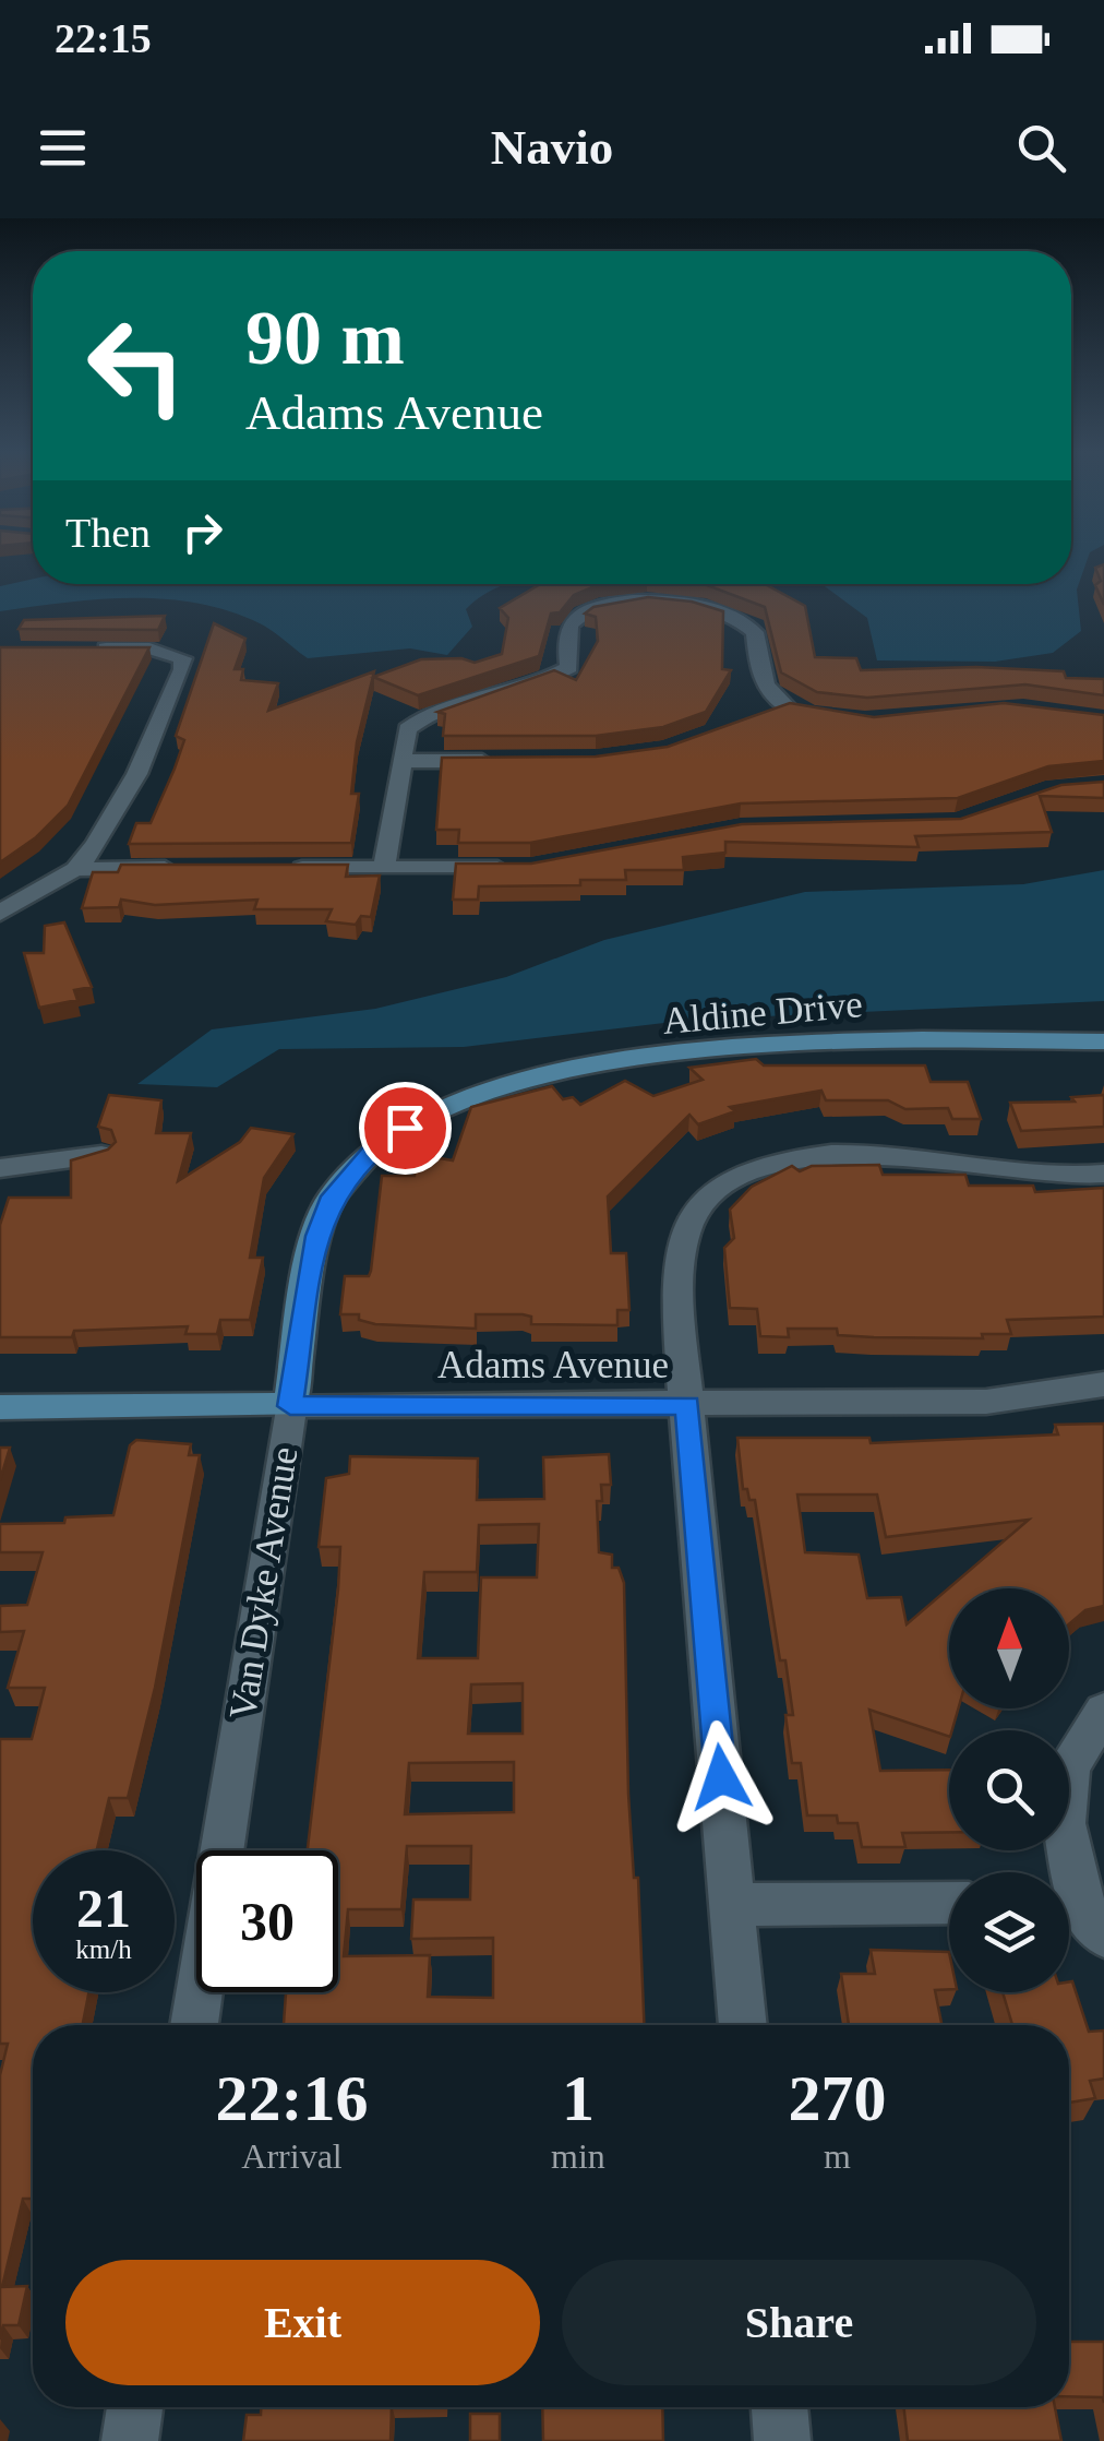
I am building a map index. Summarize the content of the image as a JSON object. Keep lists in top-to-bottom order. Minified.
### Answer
{"streets":{"main road":["Aldine Drive","Adams Avenue","Van Dyke Avenue"]},"crossings":[["Aldine Drive","Van Dyke Avenue"],["Adams Avenue","Van Dyke Avenue"]],"north":"top","page":{"status":"22:15","header":"Navio","turn":["90 m","Adams Avenue"],"then":"Then","speed":"21 km/h","limit":"30","eta":["22:16","Arrival","1","min","270","m"],"buttons":["Exit","Share"]}}
